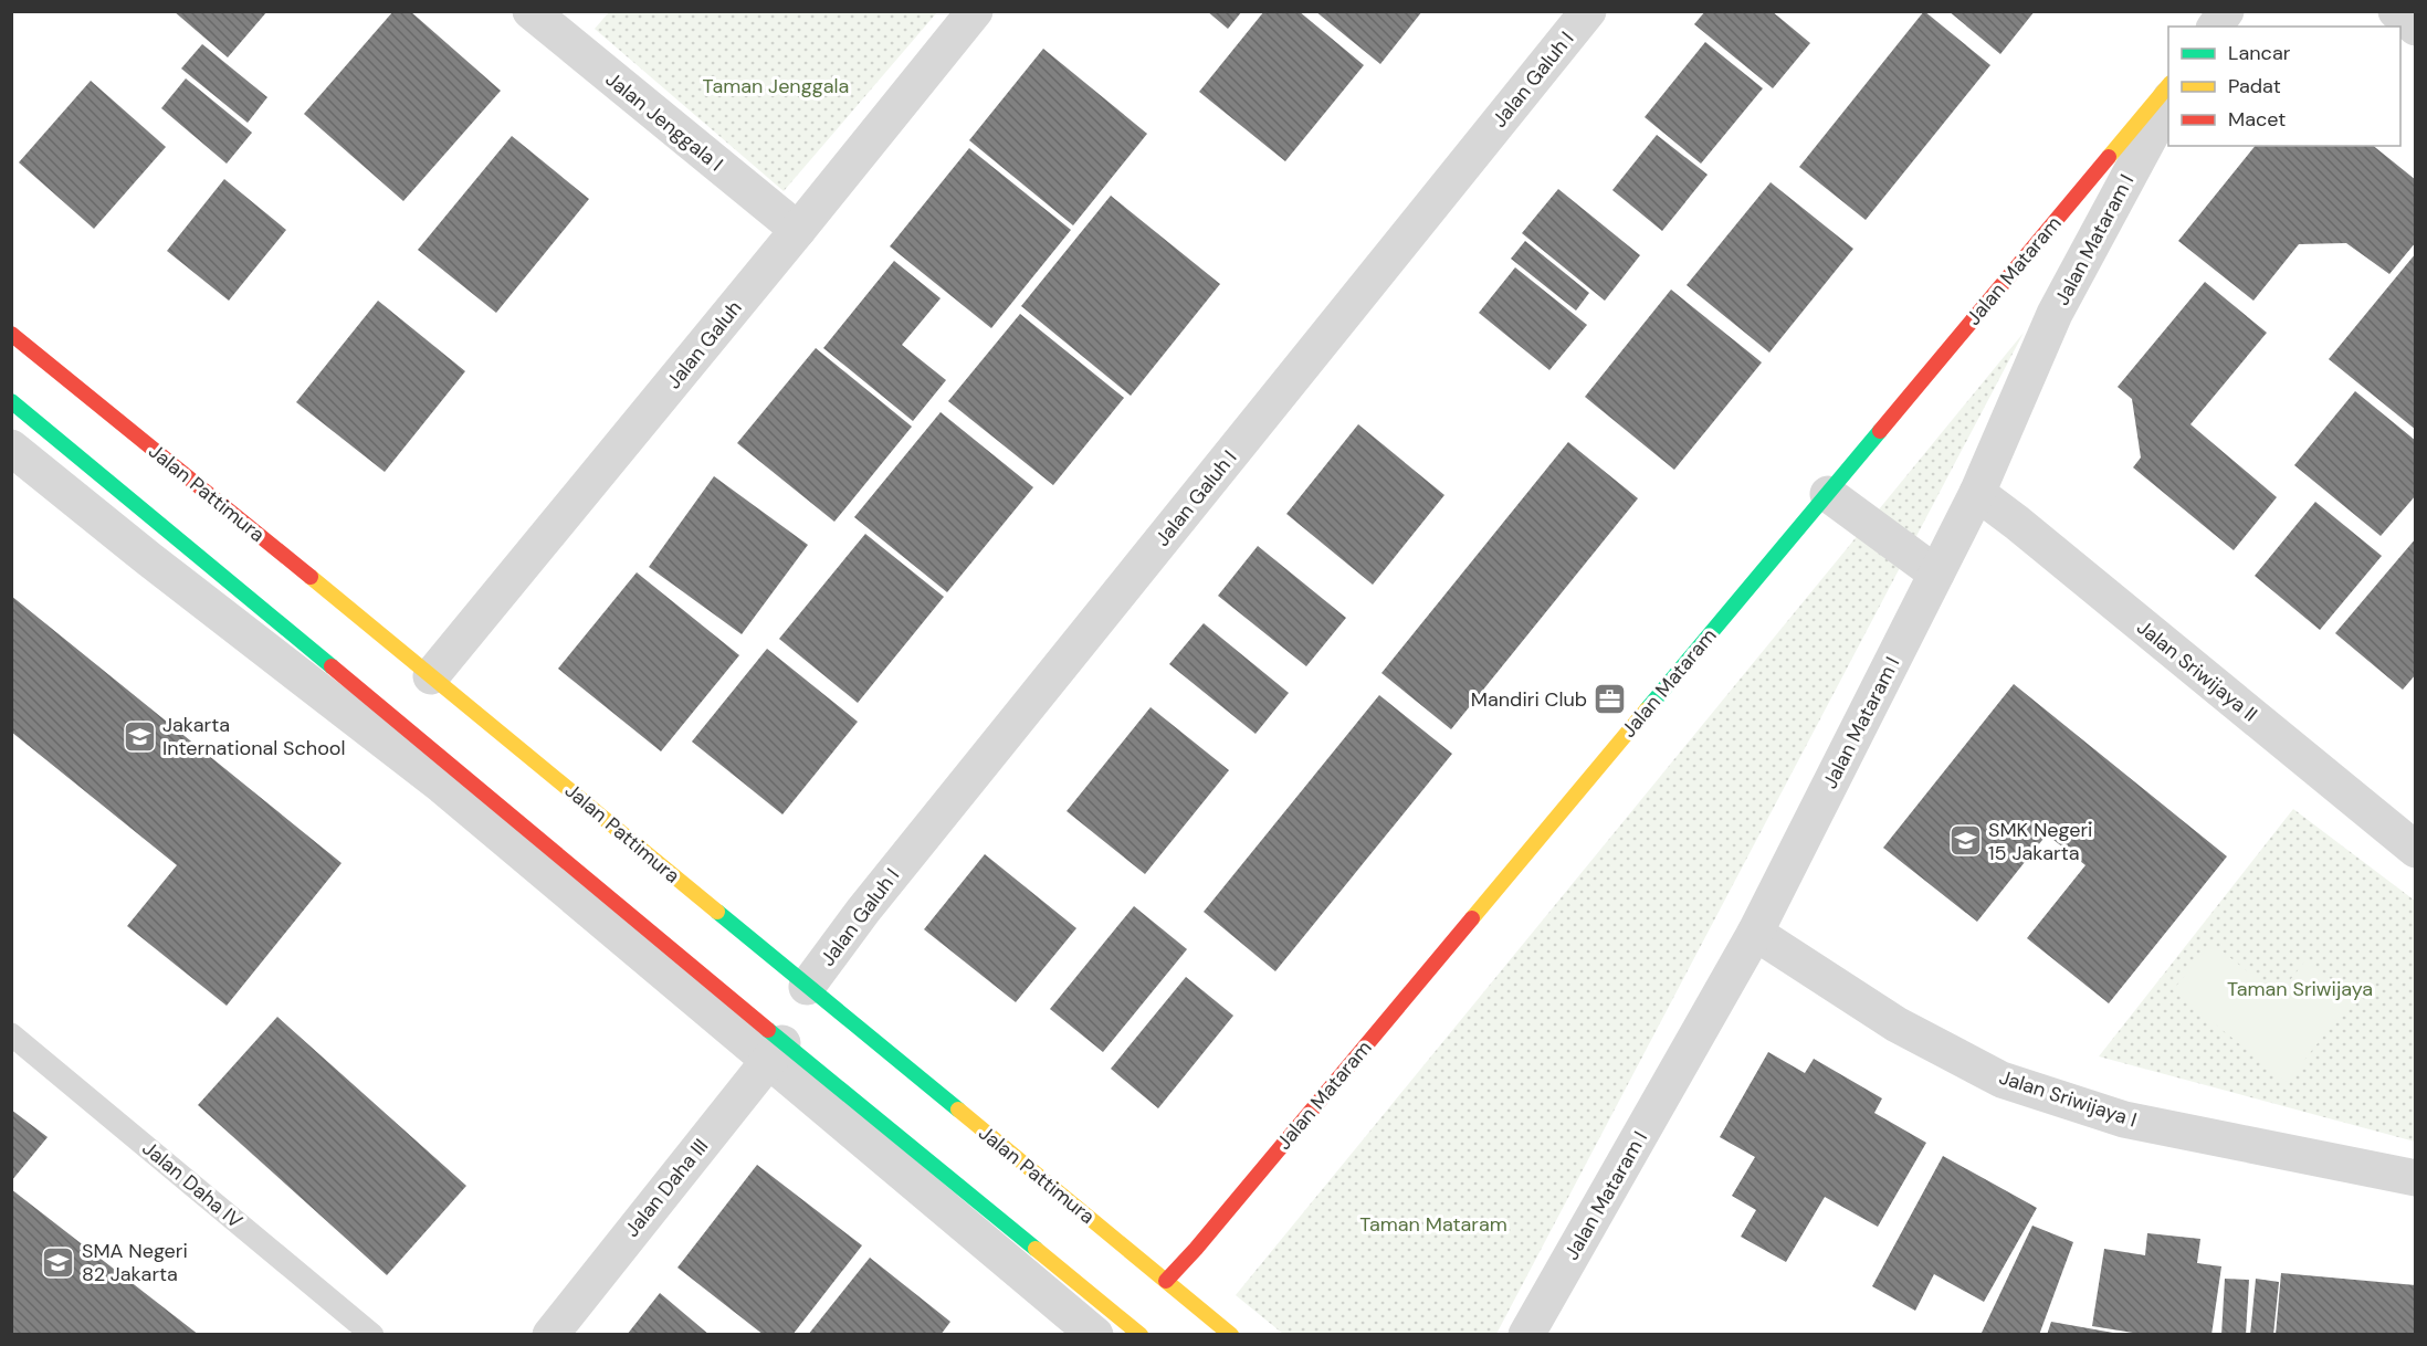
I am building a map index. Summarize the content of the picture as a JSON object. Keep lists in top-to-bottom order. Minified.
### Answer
{"streets":{"main road":["Jalan Mataram","Jalan Pattimura"],"street":["Jalan Galuh I","Jalan Jenggala I","Jalan Mataram I","Jalan Galuh","Jalan Sriwijaya II","Jalan Sriwijaya I","Jalan Daha III"],"lane":["Jalan Daha IV"]},"crossings":[["Jalan Galuh I","Jalan Pattimura"],["Jalan Jenggala I","Jalan Galuh"],["Jalan Mataram I","Jalan Sriwijaya II"],["Jalan Mataram I","Jalan Sriwijaya I"],["Jalan Mataram","Jalan Pattimura"],["Jalan Galuh","Jalan Pattimura"]],"parks":["Taman Jenggala","Taman Sriwijaya","Taman Mataram"],"places":{"office":["Mandiri Club"],"school or university":["Jakarta International School","SMK Negeri 15 Jakarta","SMA Negeri 82 Jakarta"]},"legend":["Lancar","Padat","Macet"]}
